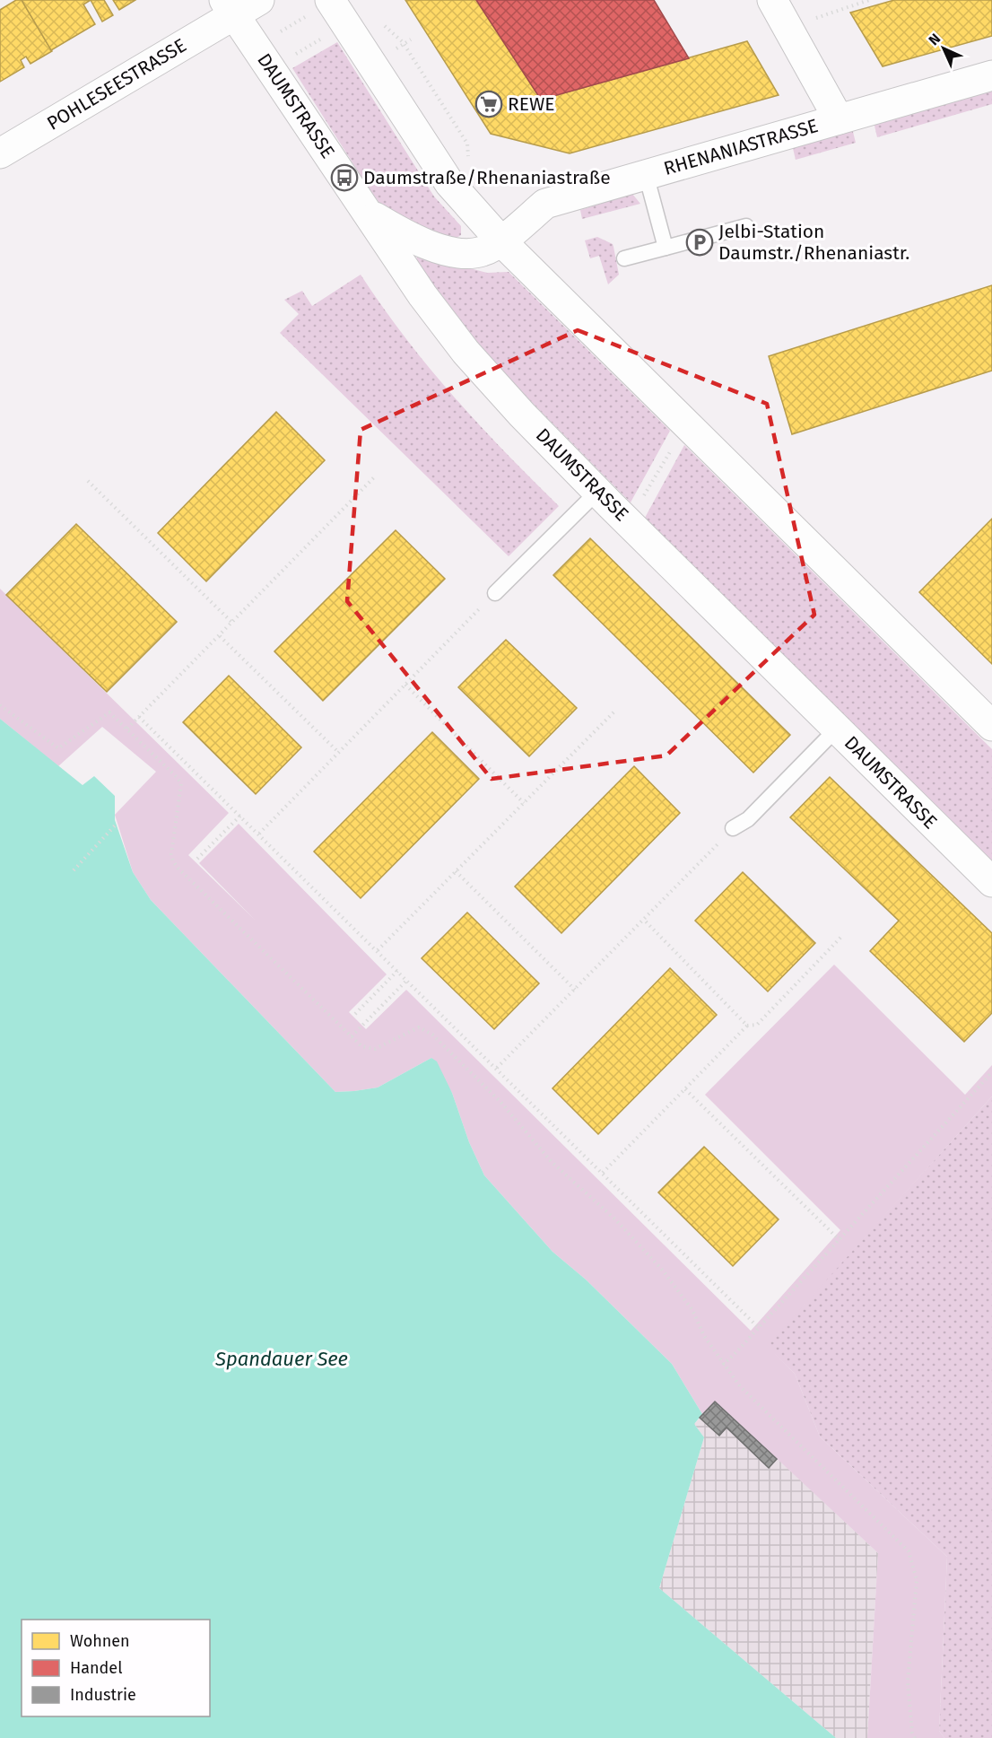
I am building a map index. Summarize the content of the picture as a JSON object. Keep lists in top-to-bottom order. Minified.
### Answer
{"streets":{"main road":["POHLESEESTRASSE","DAUMSTRASSE","RHENANIASTRASSE"]},"crossings":[["POHLESEESTRASSE","DAUMSTRASSE"],["DAUMSTRASSE","RHENANIASTRASSE"]],"water":["Spandauer See"],"places":{"supermarket":["REWE"],"bus stop":["Daumstraße/Rhenaniastraße"],"parking":["Jelbi-Station Daumstr./Rhenaniastr."]},"legend":["Wohnen","Handel","Industrie"],"north":"top left"}
